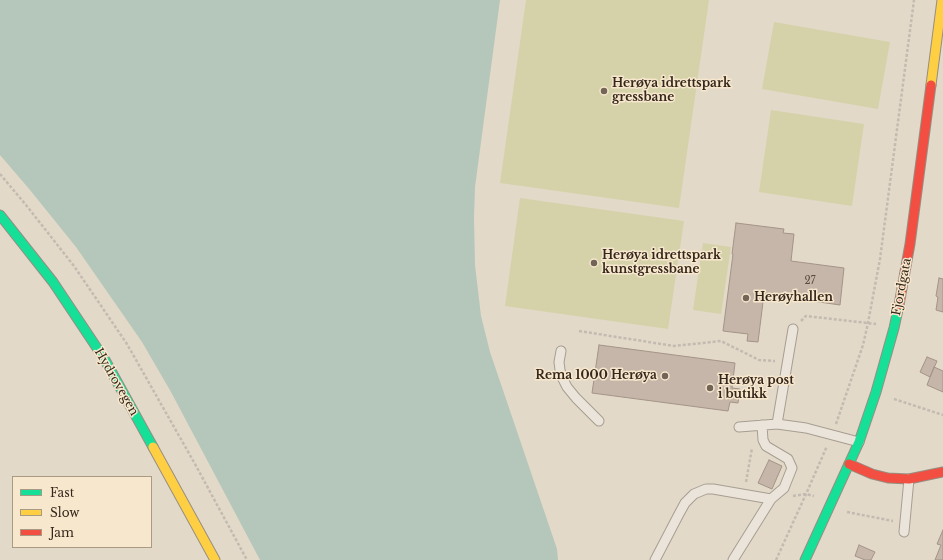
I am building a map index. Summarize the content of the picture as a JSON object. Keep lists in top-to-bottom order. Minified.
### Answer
{"streets":{"street":["Fjordgata","Hydrovegen"]},"places":["Herøya idrettspark gressbane","Herøya idrettspark kunstgressbane","Herøyhallen","Rema 1000 Herøya","Herøya post i butikk"],"house_numbers":["27"],"legend":["Fast","Slow","Jam"]}
